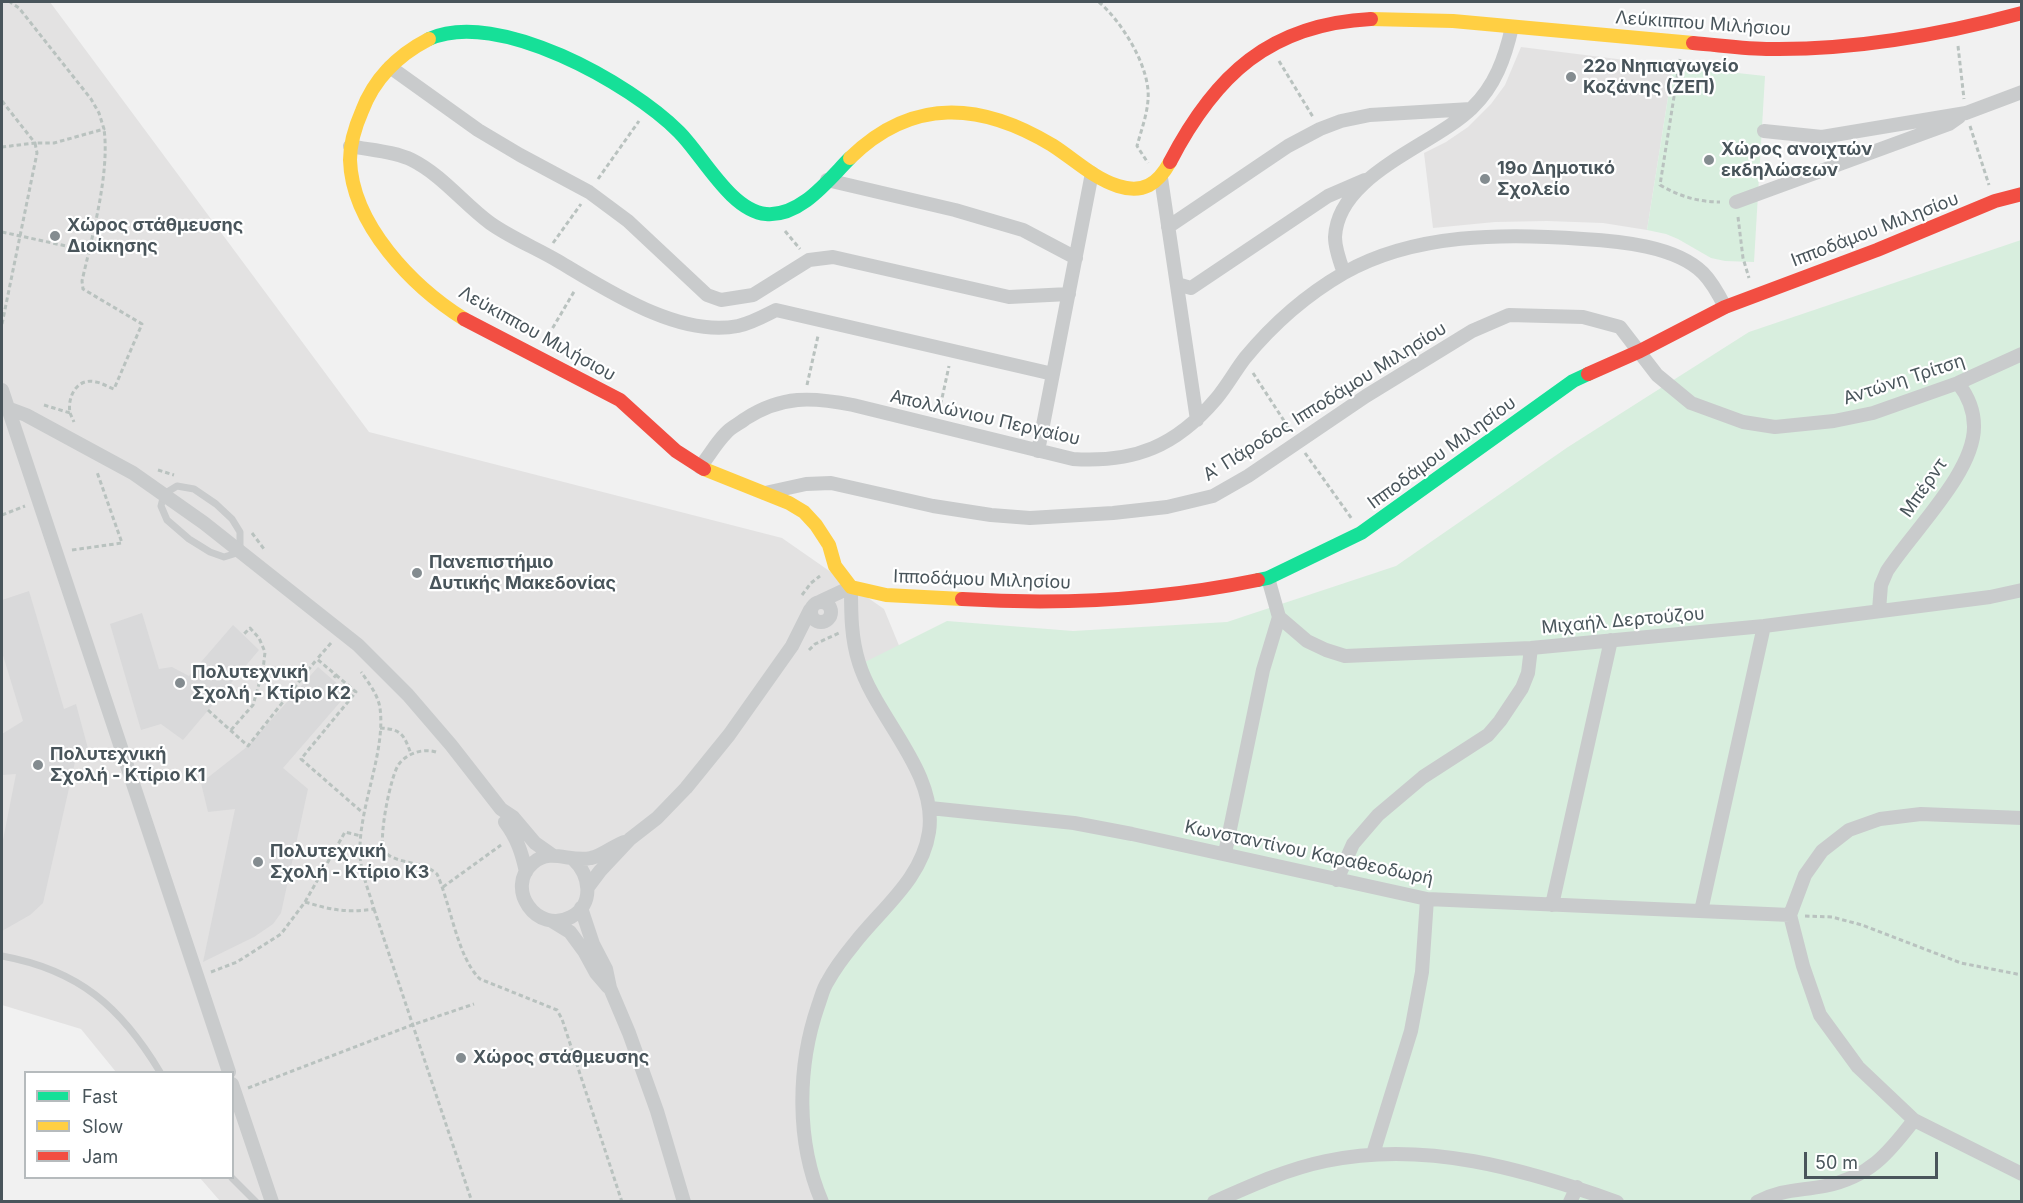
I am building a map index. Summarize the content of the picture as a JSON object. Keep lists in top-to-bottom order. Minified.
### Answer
{"streets":{"street":["Λεύκιππου Μιλήσιου","Ιπποδάμου Μιλησίου","Αντώνη Τρίτση","Α' Πάροδος Ιπποδάμου Μιλησίου","Απολλώνιου Περγαίου","Μπέρντ","Μιχαήλ Δερτούζου","Κωνσταντίνου Καραθεοδωρή"]},"crossings":[["Λεύκιππου Μιλήσιου","Ιπποδάμου Μιλησίου"],["Λεύκιππου Μιλήσιου","Α' Πάροδος Ιπποδάμου Μιλησίου"],["Λεύκιππου Μιλήσιου","Απολλώνιου Περγαίου"],["Ιπποδάμου Μιλησίου","Αντώνη Τρίτση"],["Ιπποδάμου Μιλησίου","Α' Πάροδος Ιπποδάμου Μιλησίου"],["Ιπποδάμου Μιλησίου","Απολλώνιου Περγαίου"],["Αντώνη Τρίτση","Α' Πάροδος Ιπποδάμου Μιλησίου"],["Αντώνη Τρίτση","Μπέρντ"],["Μπέρντ","Μιχαήλ Δερτούζου"]],"places":["22ο Νηπιαγωγείο Κοζάνης (ΖΕΠ)","Χώρος ανοιχτών εκδηλώσεων","19ο Δημοτικό Σχολείο","Χώρος στάθμευσης Διοίκησης","Πανεπιστήμιο Δυτικής Μακεδονίας","Πολυτεχνική Σχολή - Κτίριο Κ2","Πολυτεχνική Σχολή - Κτίριο Κ1","Πολυτεχνική Σχολή - Κτίριο Κ3","Χώρος στάθμευσης"],"legend":["Fast","Slow","Jam"],"scale_bar":"50 m"}
